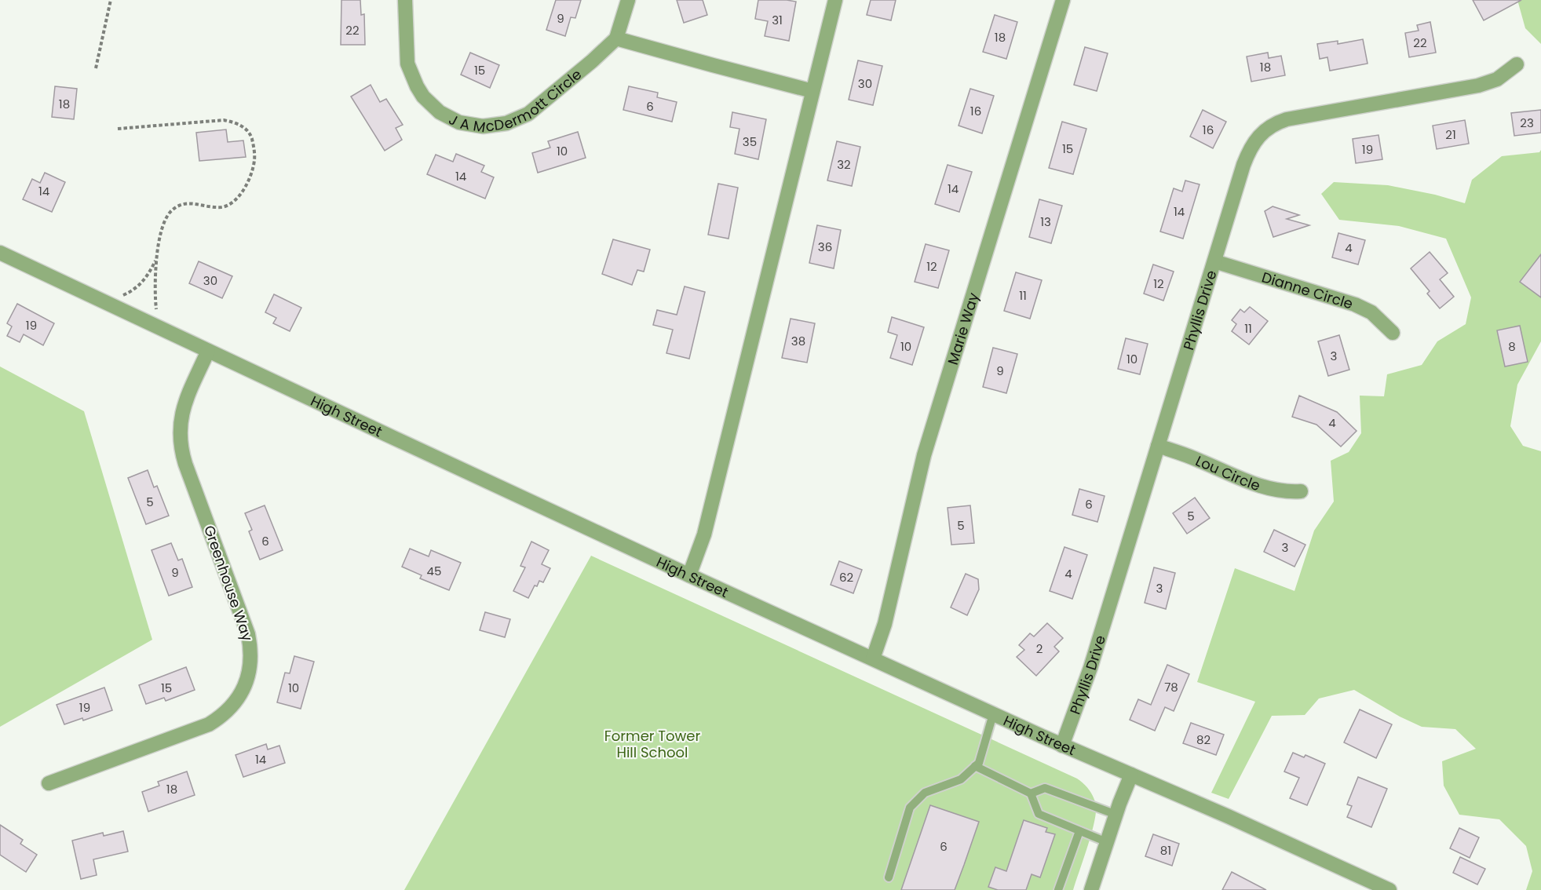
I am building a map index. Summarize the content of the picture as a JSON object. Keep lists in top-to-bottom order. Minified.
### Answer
{"streets":{"street":["J A McDermott Circle","Dianne Circle","Phyllis Drive","Marie Way","High Street","Lou Circle","Greenhouse Way"]},"crossings":[["Dianne Circle","Phyllis Drive"],["Phyllis Drive","High Street"],["Phyllis Drive","Lou Circle"],["Marie Way","High Street"],["High Street","Greenhouse Way"]],"parks":["Former Tower Hill School"],"house_numbers":["9","31","22","18","22","18","15","30","18","6","16","23","16","21","35","15","19","10","32","14","14","14","14","13","36","4","12","30","12","11","19","11","38","10","8","3","10","9","4","5","6","5","5","6","3","45","9","4","62","3","2","78","15","10","19","82","14","18","6","81"]}
